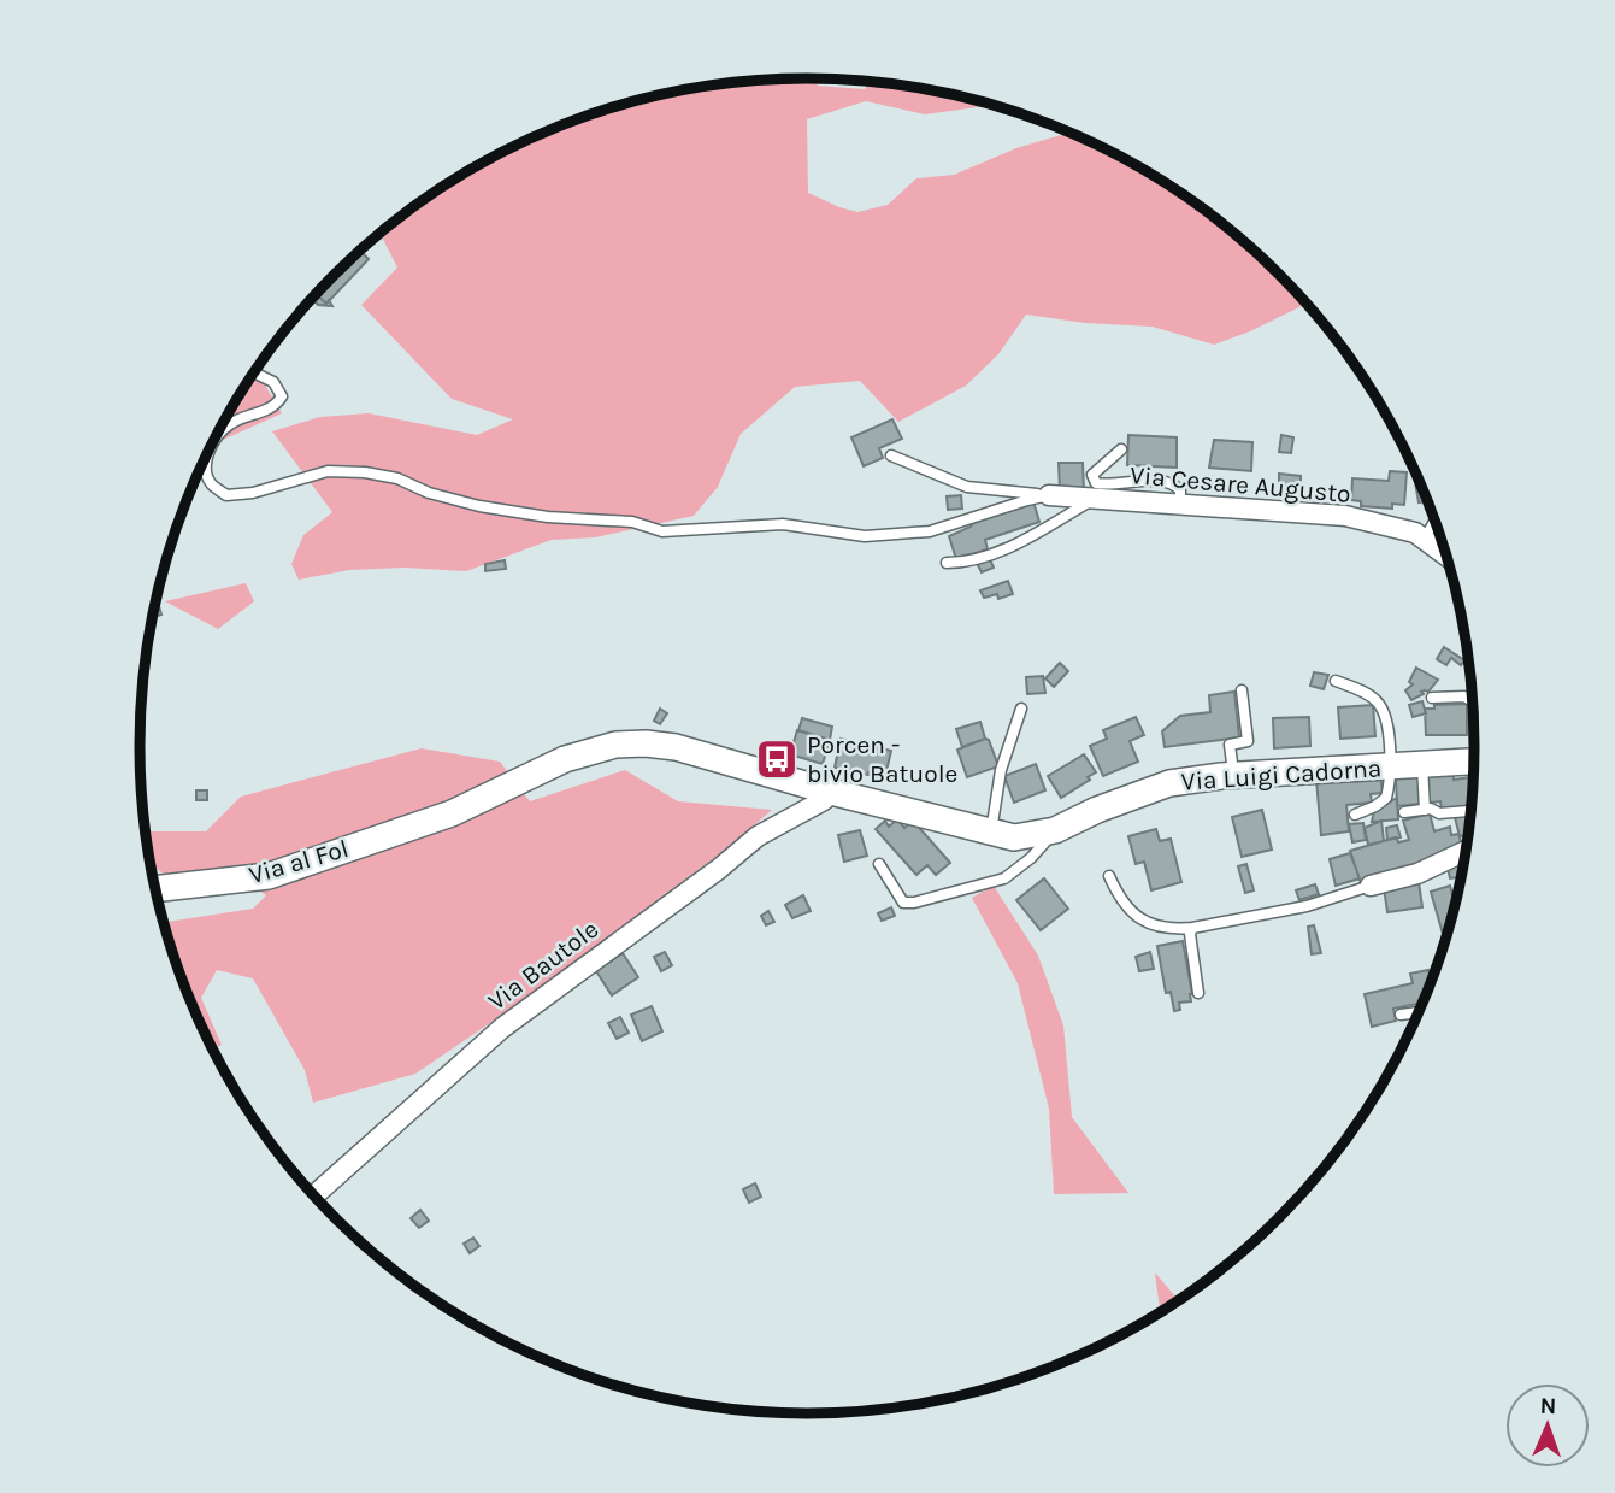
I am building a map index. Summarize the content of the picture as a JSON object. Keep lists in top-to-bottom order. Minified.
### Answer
{"streets":{"street":["Via Cesare Augusto","Via Luigi Cadorna","Via al Fol","Via Bautole"]},"crossings":[["Via Luigi Cadorna","Via al Fol"],["Via Luigi Cadorna","Via Bautole"]],"places":{"bus stop":["Porcen - bivio Batuole"]},"north":"top"}
